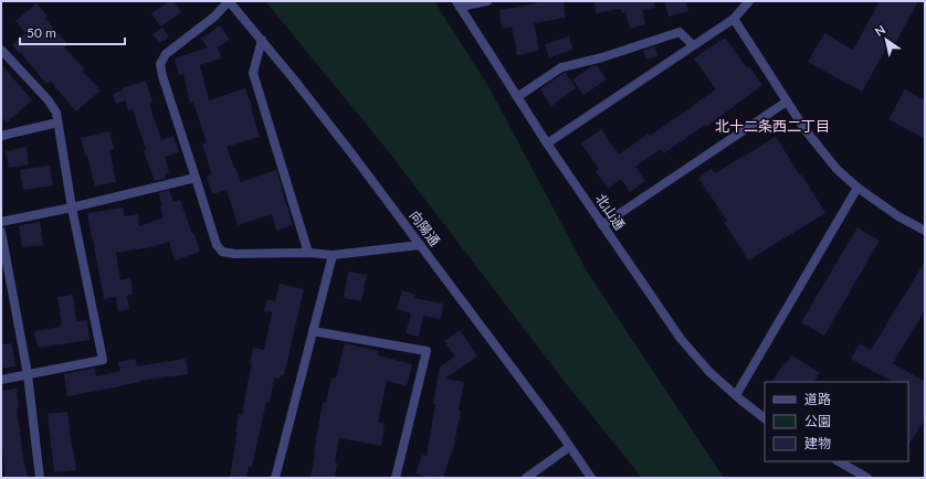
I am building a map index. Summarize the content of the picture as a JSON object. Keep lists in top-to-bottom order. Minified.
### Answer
{"streets":{"street":["北山通","向陽通"]},"districts":["北十二条西二丁目"],"legend":["道路","公園","建物"],"scale_bar":"50 m","north":"top left"}
